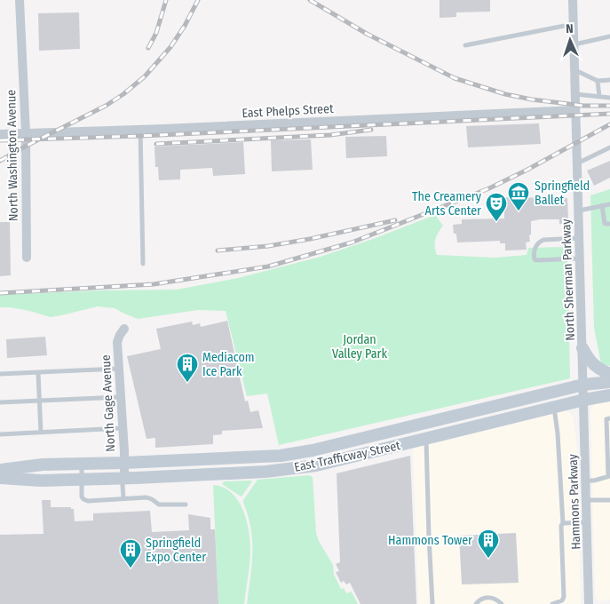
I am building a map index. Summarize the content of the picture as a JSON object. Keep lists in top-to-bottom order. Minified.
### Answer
{"streets":{"main road":["East Trafficway Street"],"street":["East Phelps Street","North Washington Avenue","North Sherman Parkway","North Gage Avenue","Hammons Parkway"]},"crossings":[["East Phelps Street","North Washington Avenue"],["East Phelps Street","North Sherman Parkway"],["North Sherman Parkway","East Trafficway Street"],["North Sherman Parkway","Hammons Parkway"],["North Gage Avenue","East Trafficway Street"],["East Trafficway Street","Hammons Parkway"]],"parks":["Jordan Valley Park"],"places":{"museum":["Springfield Ballet"],"theatre":["The Creamery Arts Center"],"building":["Mediacom Ice Park","Hammons Tower","Springfield Expo Center"]},"north":"top"}
